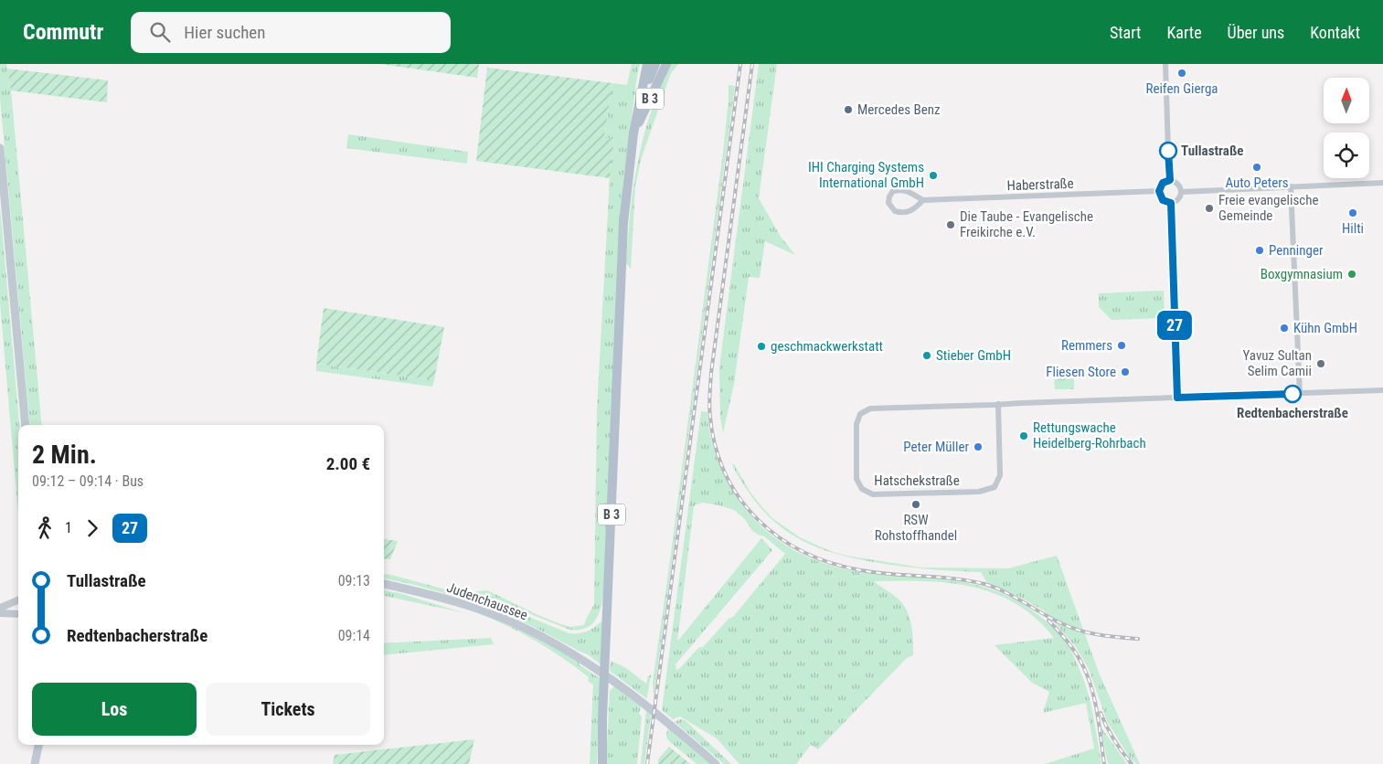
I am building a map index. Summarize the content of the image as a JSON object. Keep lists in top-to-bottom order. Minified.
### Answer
{"streets":{"main road":["B 3","Judenchaussee"],"street":["Haberstraße","Hatschekstraße"]},"places":["Reifen Gierga","Mercedes Benz","Tullastraße","Auto Peters","IHI Charging Systems International GmbH","Freie evangelische Gemeinde","Hilti","Die Taube - Evangelische Freikirche e.V.","Penninger","Boxgymnasium","Kühn GmbH","Remmers","geschmackwerkstatt","Stieber GmbH","Yavuz Sultan Selim Camii","Fliesen Store","Redtenbacherstraße","Rettungswache Heidelberg-Rohrbach","Peter Müller","RSW Rohstoffhandel"],"lines":["bus line 27"],"north":"top","page":{"header":"Commutr","search":"Hier suchen","nav":["Start","Karte","Über uns","Kontakt"],"on_map":"27","heading":["2 Min.","09:12 – 09:14 · Bus","2.00 €"],"legs":["1","27"],"list":[{"name":"Tullastraße","value":"09:13"},{"name":"Redtenbacherstraße","value":"09:14"}],"buttons":["Los","Tickets"]}}
